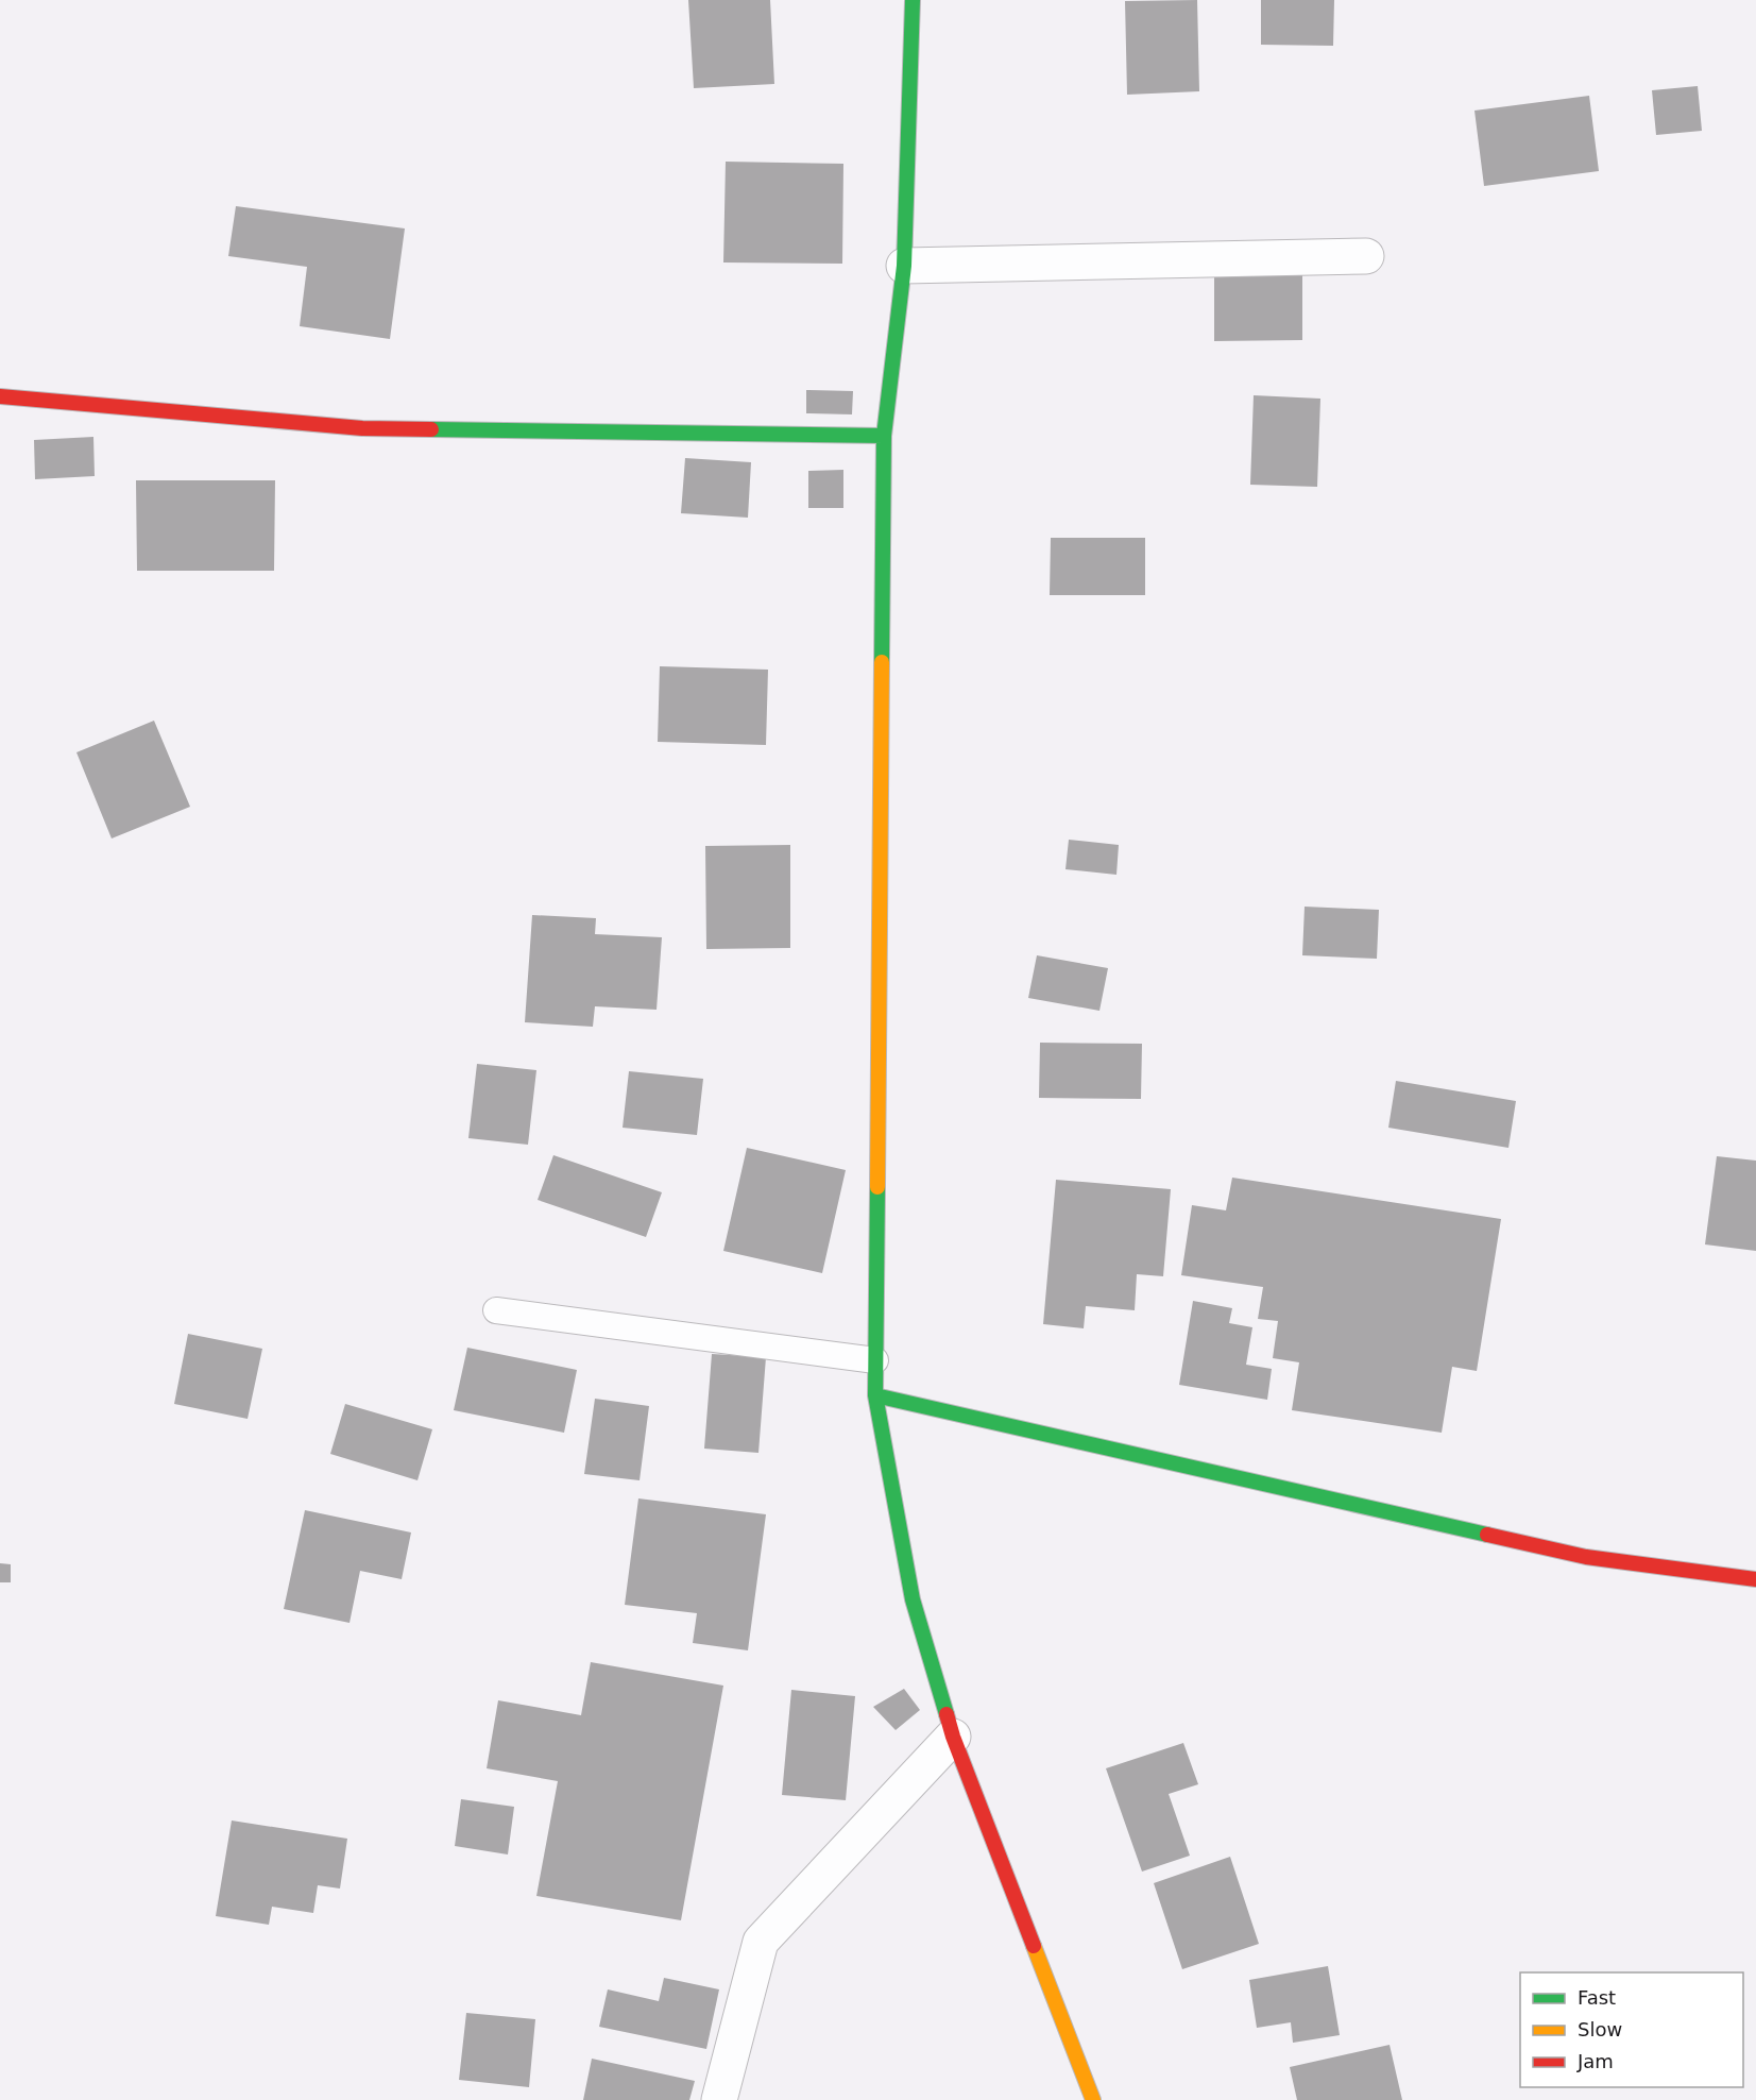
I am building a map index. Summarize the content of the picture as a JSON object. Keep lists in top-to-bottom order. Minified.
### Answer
{"legend":["Fast","Slow","Jam"]}
